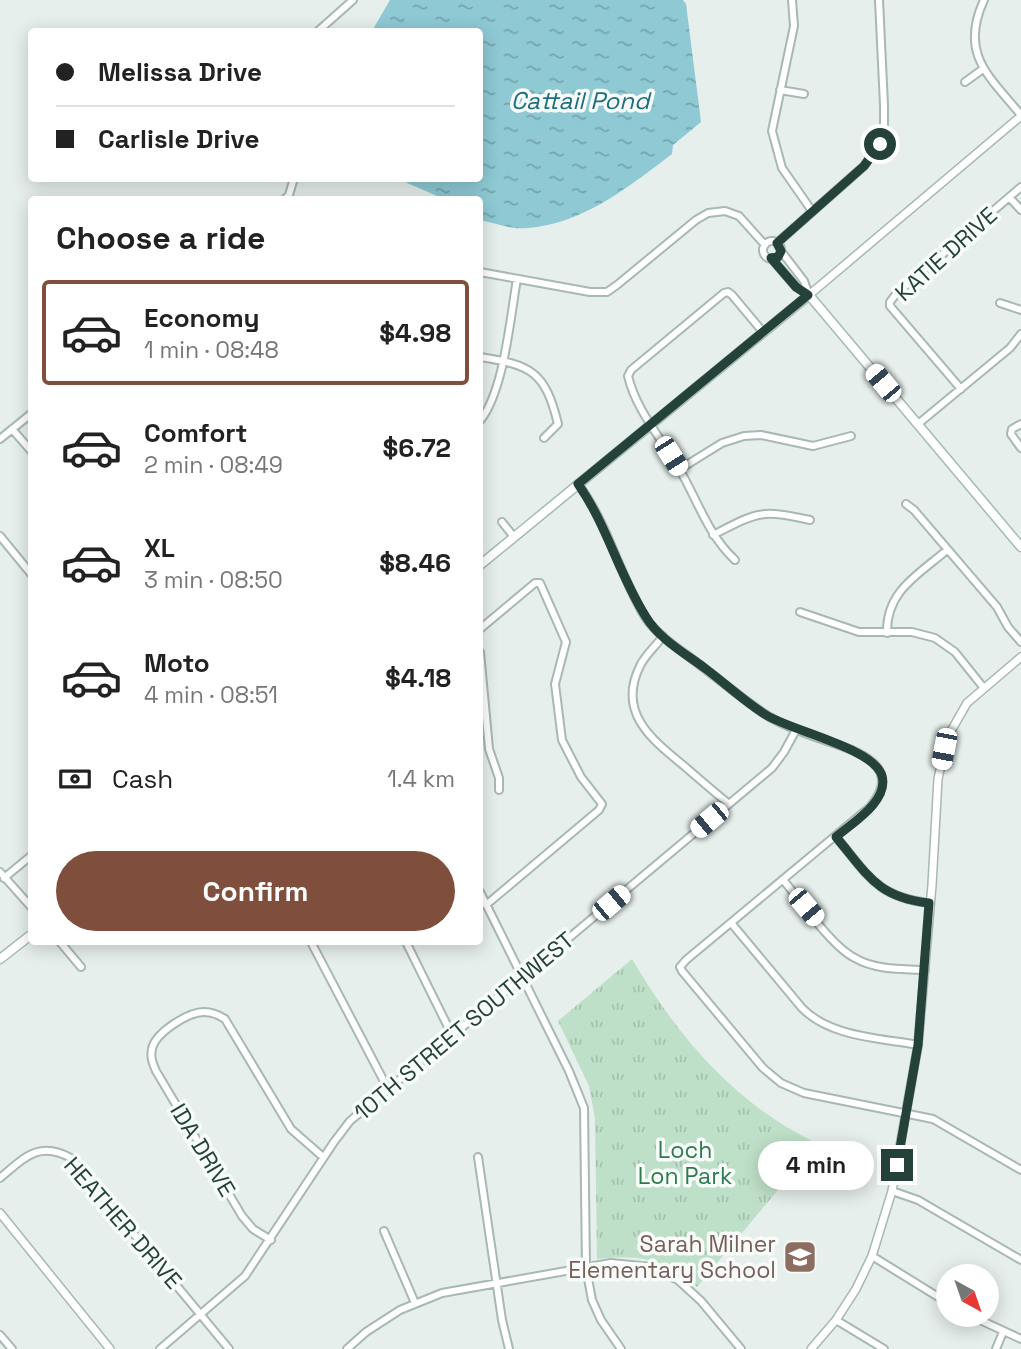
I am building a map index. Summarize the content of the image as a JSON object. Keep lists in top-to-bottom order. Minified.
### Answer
{"streets":{"street":["KATIE DRIVE","10TH STREET SOUTHWEST","IDA DRIVE","HEATHER DRIVE"]},"crossings":[["10TH STREET SOUTHWEST","IDA DRIVE"],["10TH STREET SOUTHWEST","HEATHER DRIVE"]],"water":["Cattail Pond"],"parks":["Loch Lon Park"],"places":{"school or university":["Sarah Milner Elementary School"]},"north":"bottom right","page":{"banner":["Melissa Drive","Carlisle Drive"],"heading":"Choose a ride","list":[{"name":"Economy","note":"1 min · 08:48","value":"$4.98"},{"name":"Comfort","note":"2 min · 08:49","value":"$6.72"},{"name":"XL","note":"3 min · 08:50","value":"$8.46"},{"name":"Moto","note":"4 min · 08:51","value":"$4.18"}],"pay":["Cash","1.4 km"],"buttons":"Confirm","bubble":"4 min"}}
